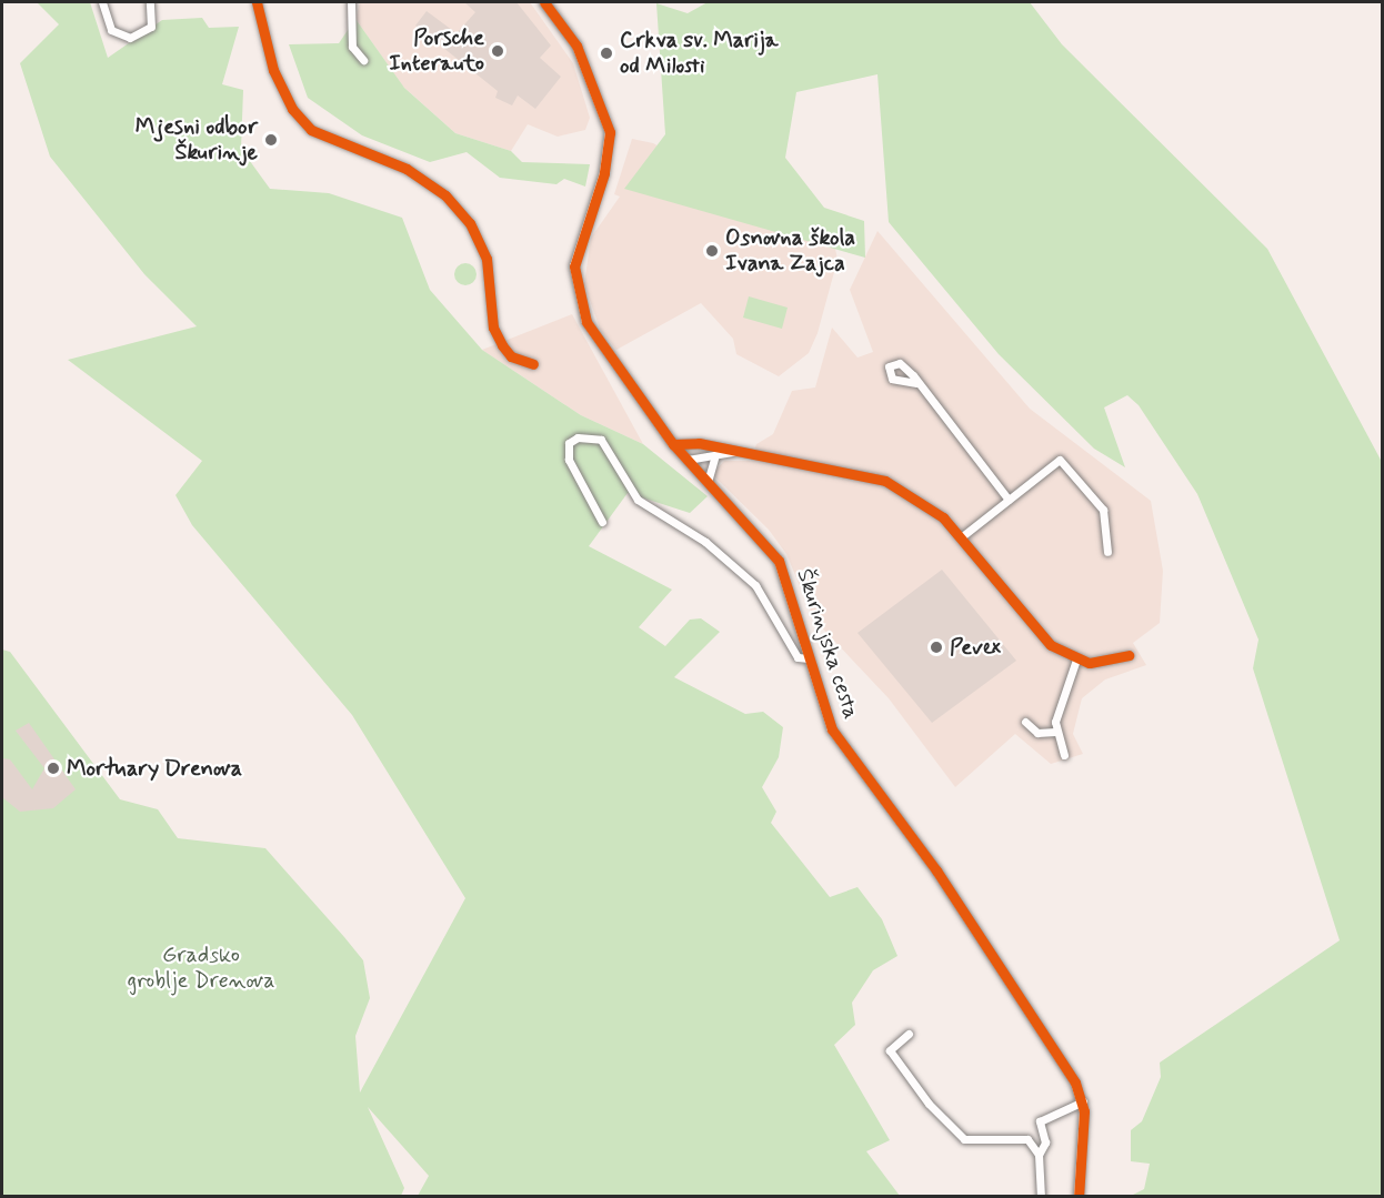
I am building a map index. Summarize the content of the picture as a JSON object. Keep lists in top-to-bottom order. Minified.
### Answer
{"streets":{"street":["Škurinjska cesta"]},"parks":["Gradsko groblje Drenova"],"places":["Porsche Interauto","Crkva sv. Marija od Milosti","Mjesni odbor Škurinje","Osnovna škola Ivana Zajca","Pevex","Mortuary Drenova"]}
